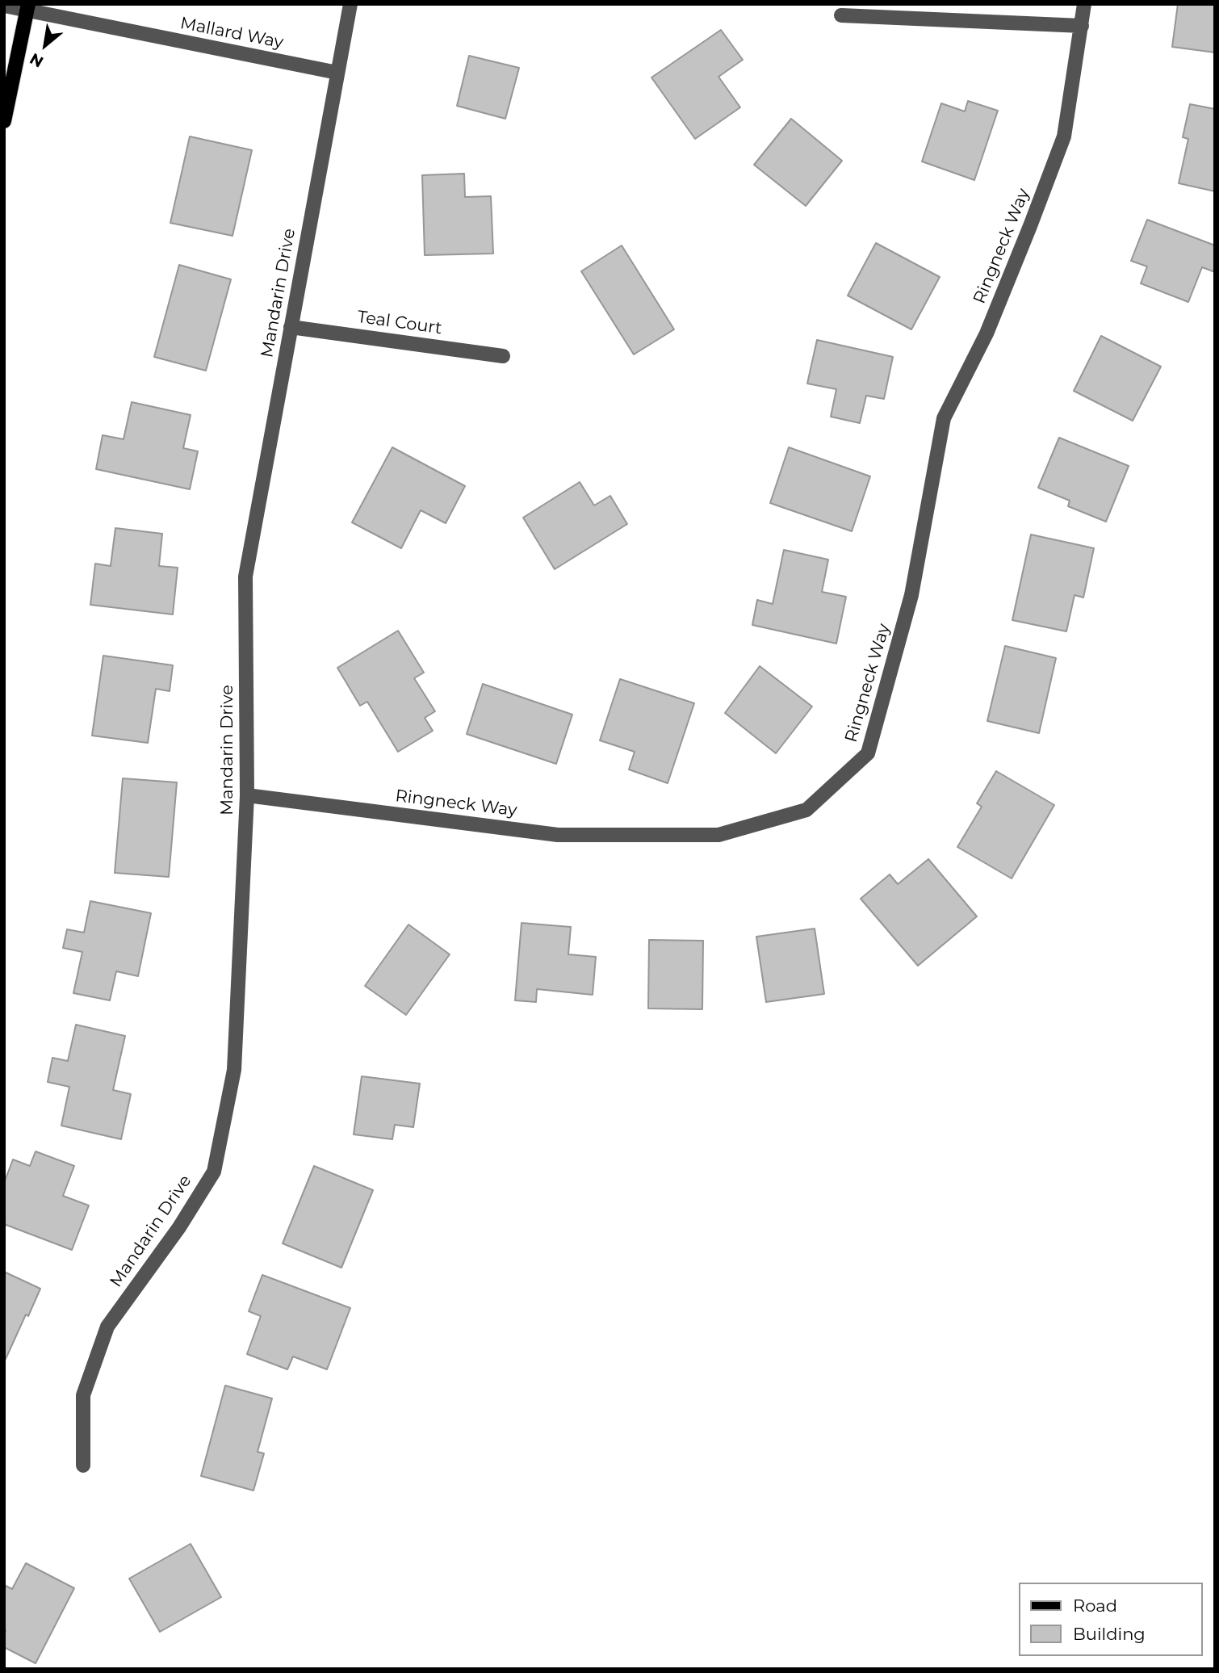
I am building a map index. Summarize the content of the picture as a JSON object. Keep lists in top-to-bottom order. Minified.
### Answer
{"streets":{"street":["Mallard Way","Ringneck Way","Mandarin Drive","Teal Court"]},"crossings":[["Mallard Way","Mandarin Drive"],["Ringneck Way","Mandarin Drive"],["Mandarin Drive","Teal Court"]],"legend":["Road","Building"],"north":"bottom left"}
